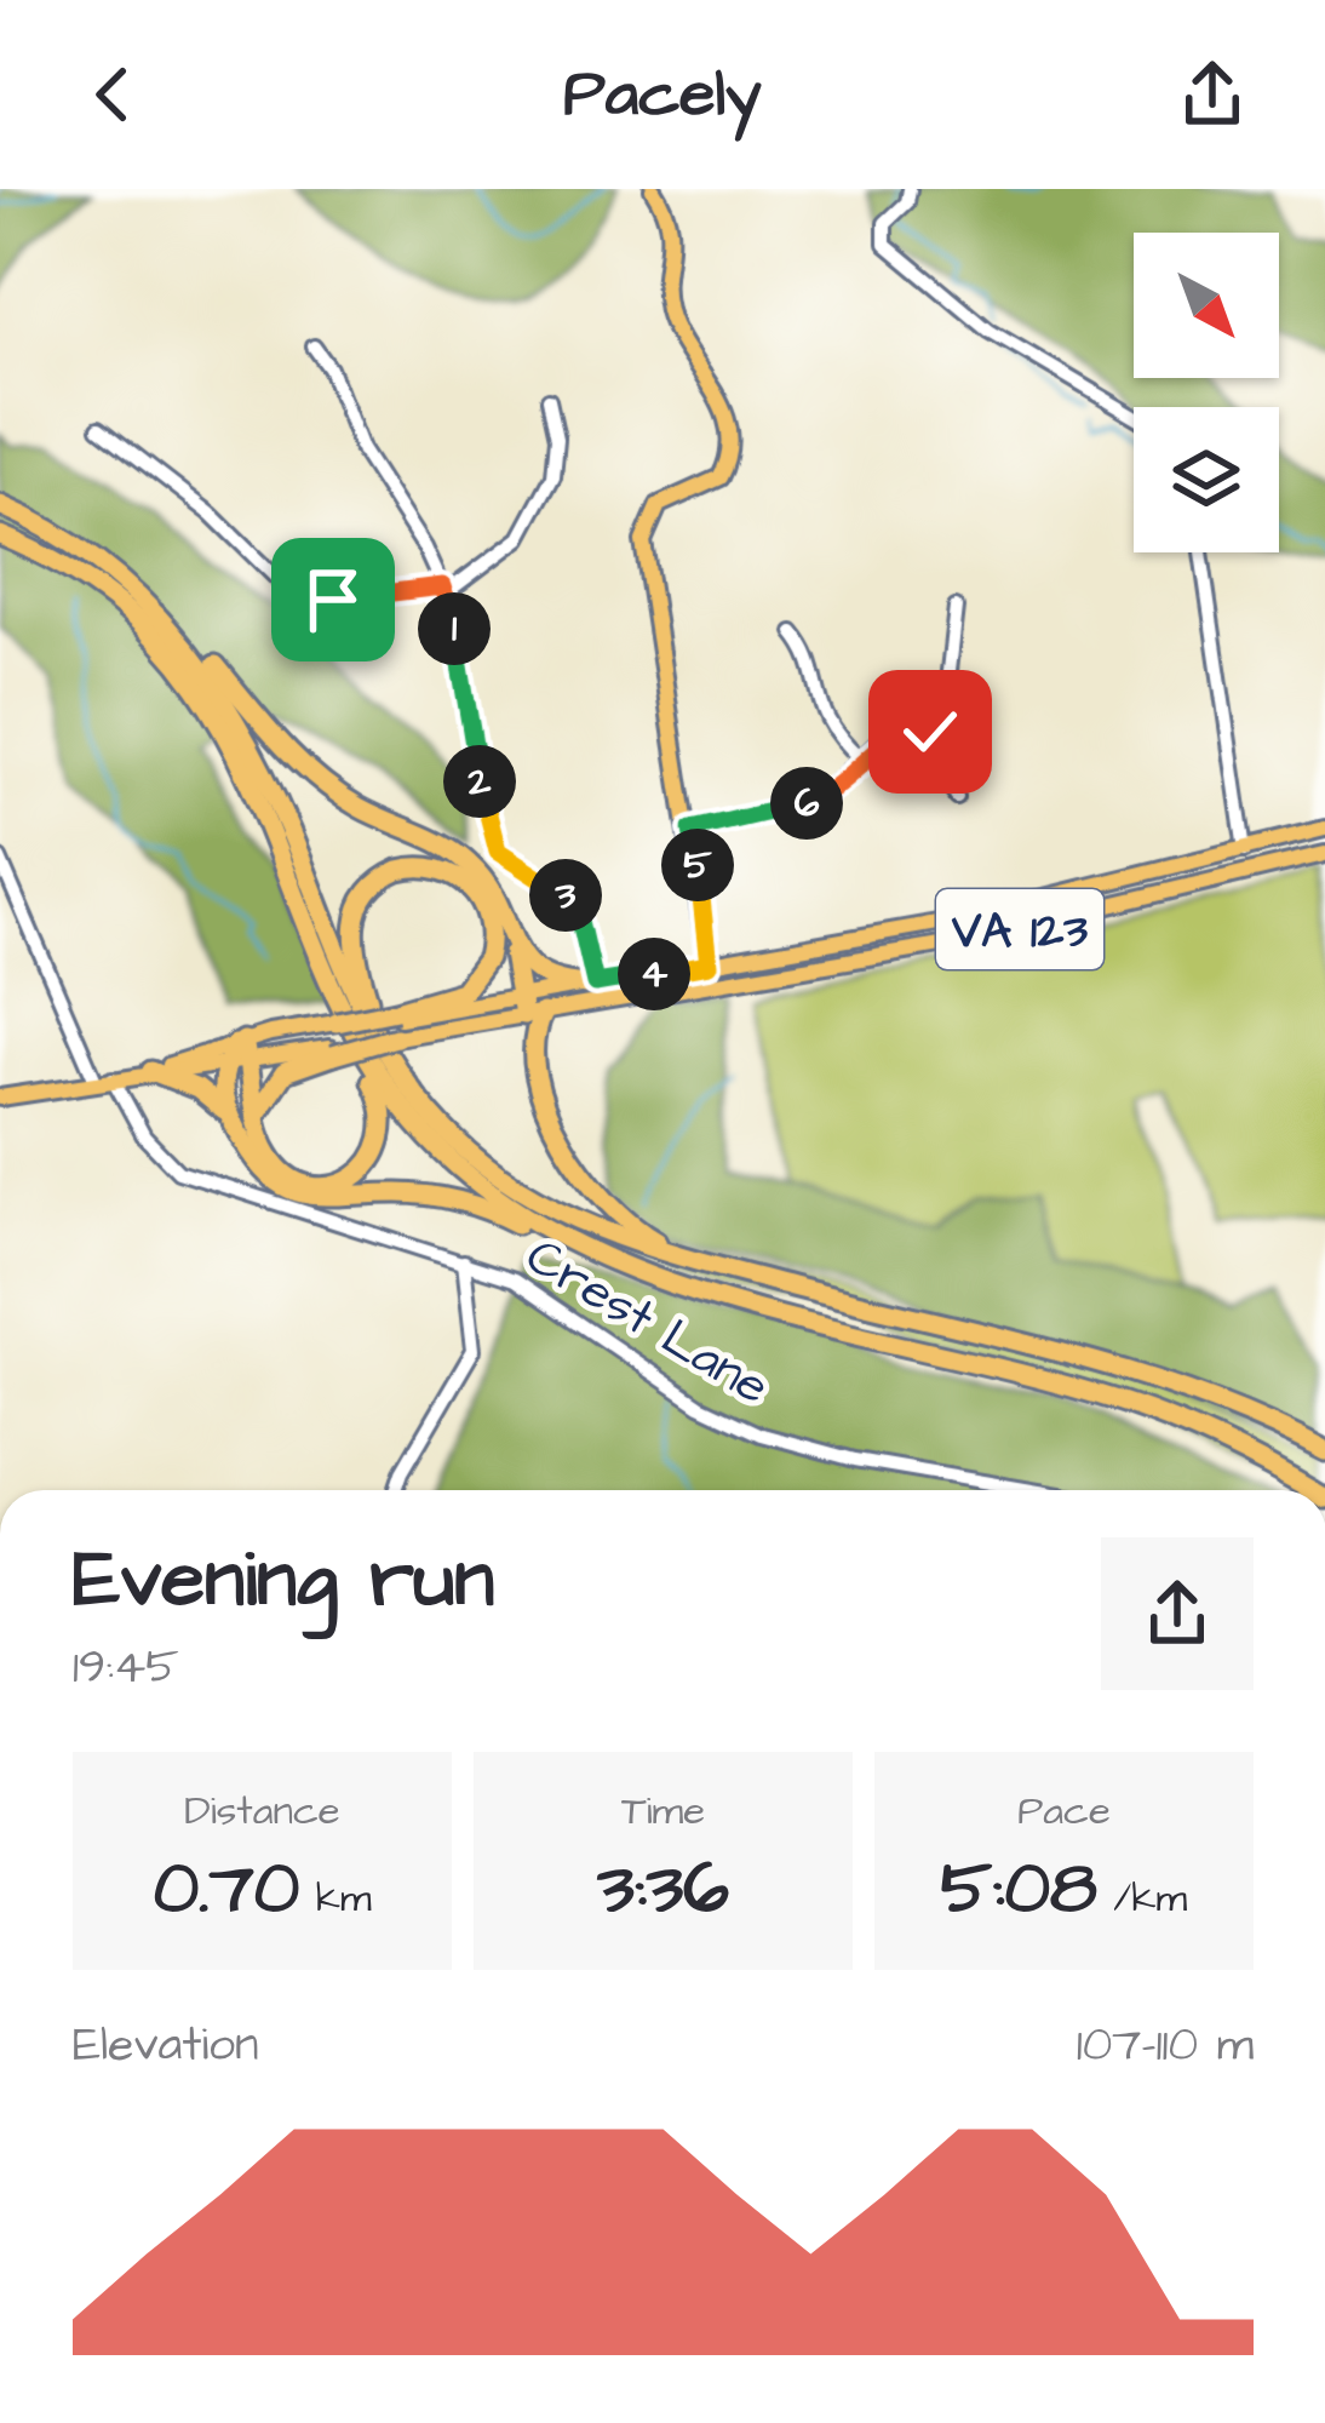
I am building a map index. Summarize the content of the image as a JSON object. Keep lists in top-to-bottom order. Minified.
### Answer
{"streets":{"main road":["VA 123"],"street":["Crest Lane"]},"north":"bottom right","page":{"header":"Pacely","pins":["1","2","6","5","3","4"],"heading":["Evening run","19:45"],"stats":[["Distance","0.70 km"],["Time","3:36"],["Pace","5:08 /km"]],"chart":["Elevation","107–110 m"]}}
